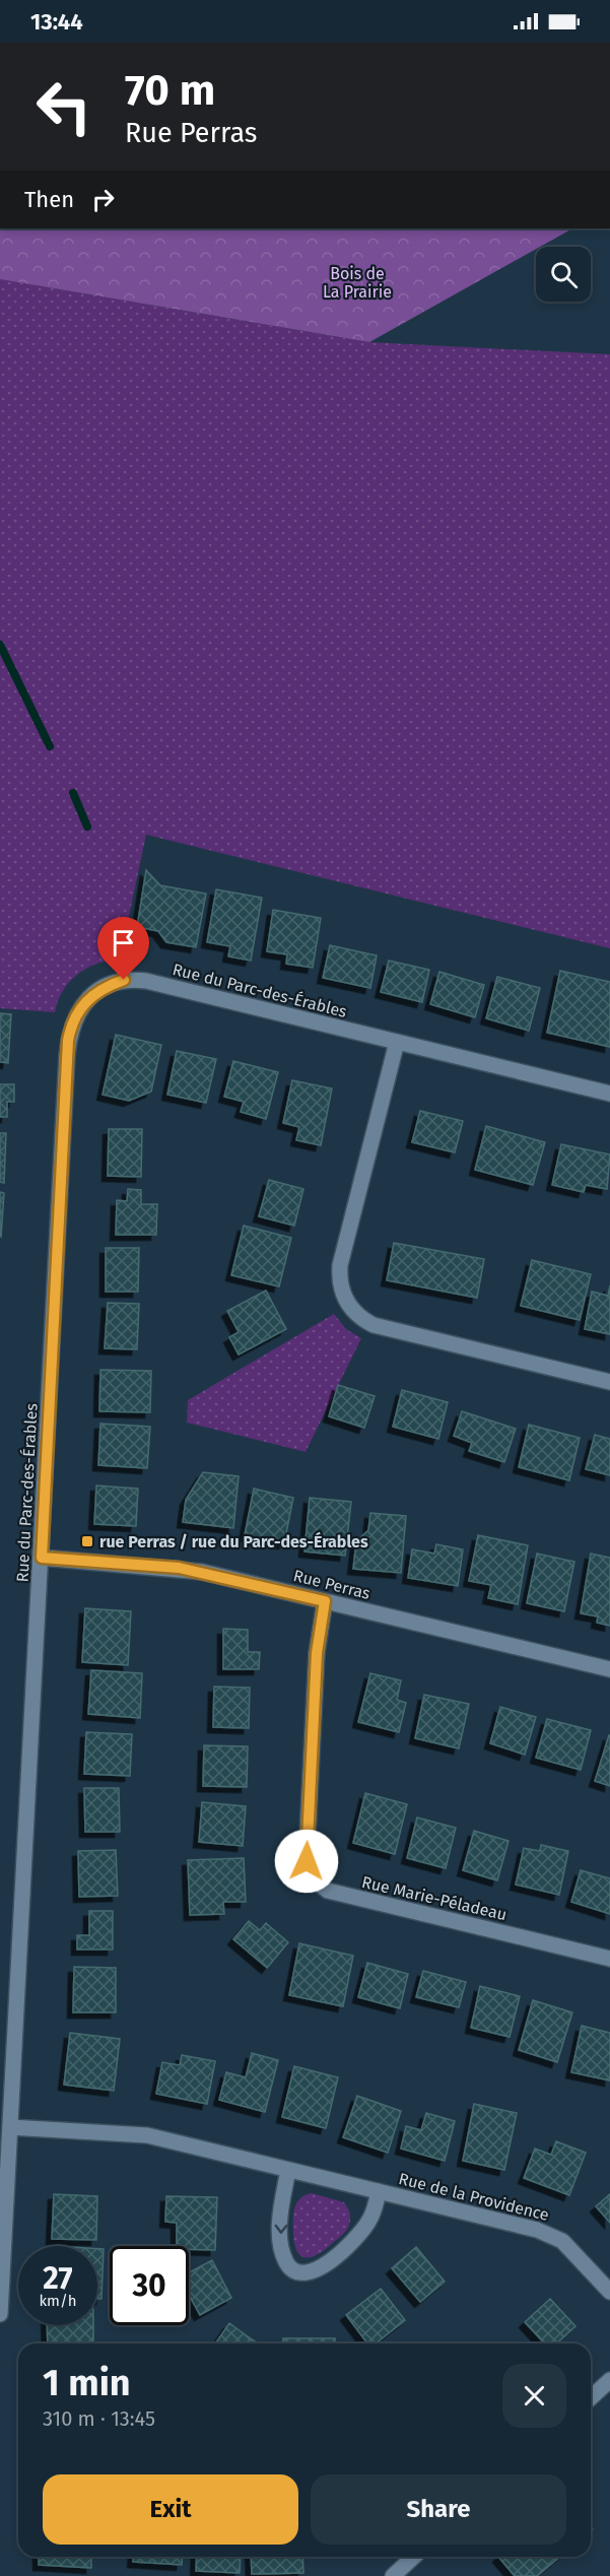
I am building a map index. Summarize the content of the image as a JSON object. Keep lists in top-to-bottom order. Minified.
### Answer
{"streets":{"street":["Rue du Parc-des-Érables","Rue Perras","Rue Marie-Péladeau","Rue de la Providence"]},"crossings":[["Rue du Parc-des-Érables","Rue Perras"],["Rue du Parc-des-Érables","Rue de la Providence"],["Rue Perras","Rue Marie-Péladeau"]],"parks":["Bois de La Prairie"],"places":{"transit":["rue Perras / rue du Parc-des-Érables"]},"page":{"status":"13:44","turn":["70 m","Rue Perras"],"then":"Then","speed":"27 km/h","limit":"30","heading":["1 min","310 m · 13:45"],"buttons":["Exit","Share"]}}
